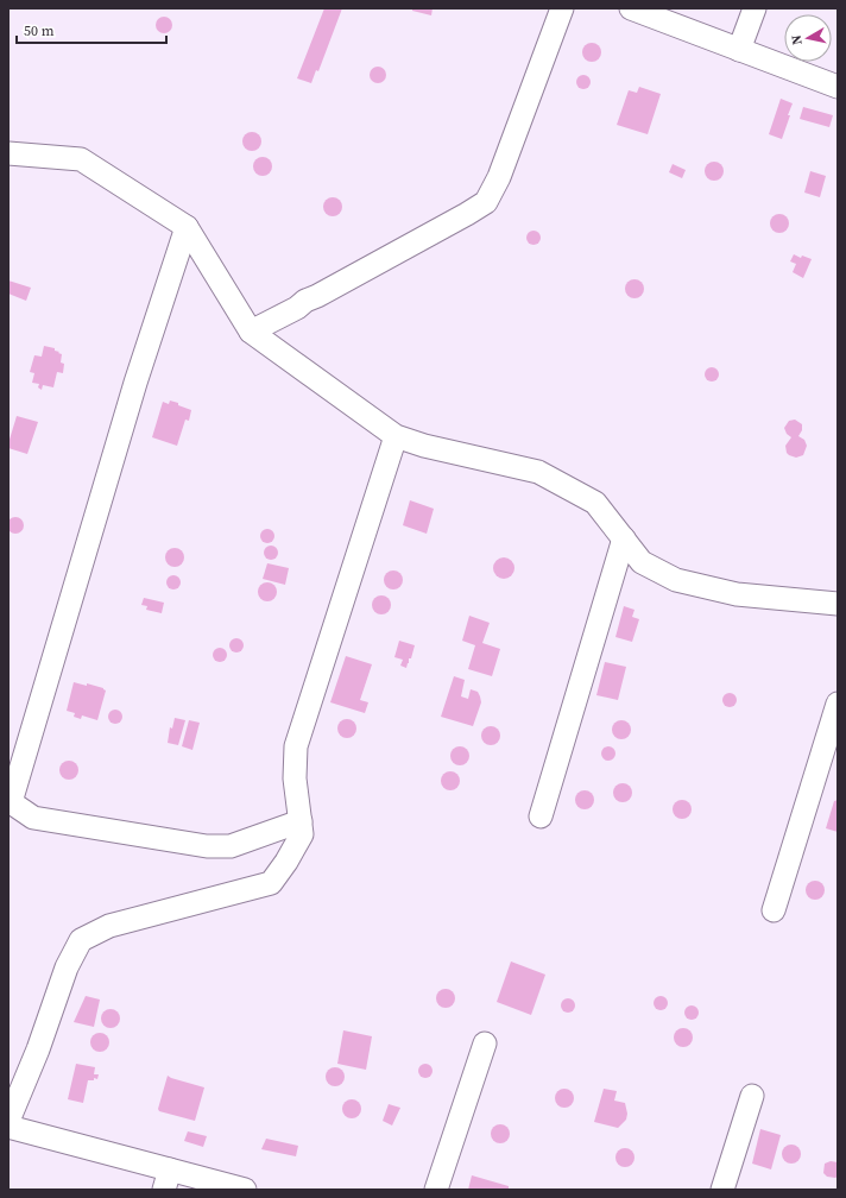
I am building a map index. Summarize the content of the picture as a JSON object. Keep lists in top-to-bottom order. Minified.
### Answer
{"scale_bar":"50 m","north":"left"}
